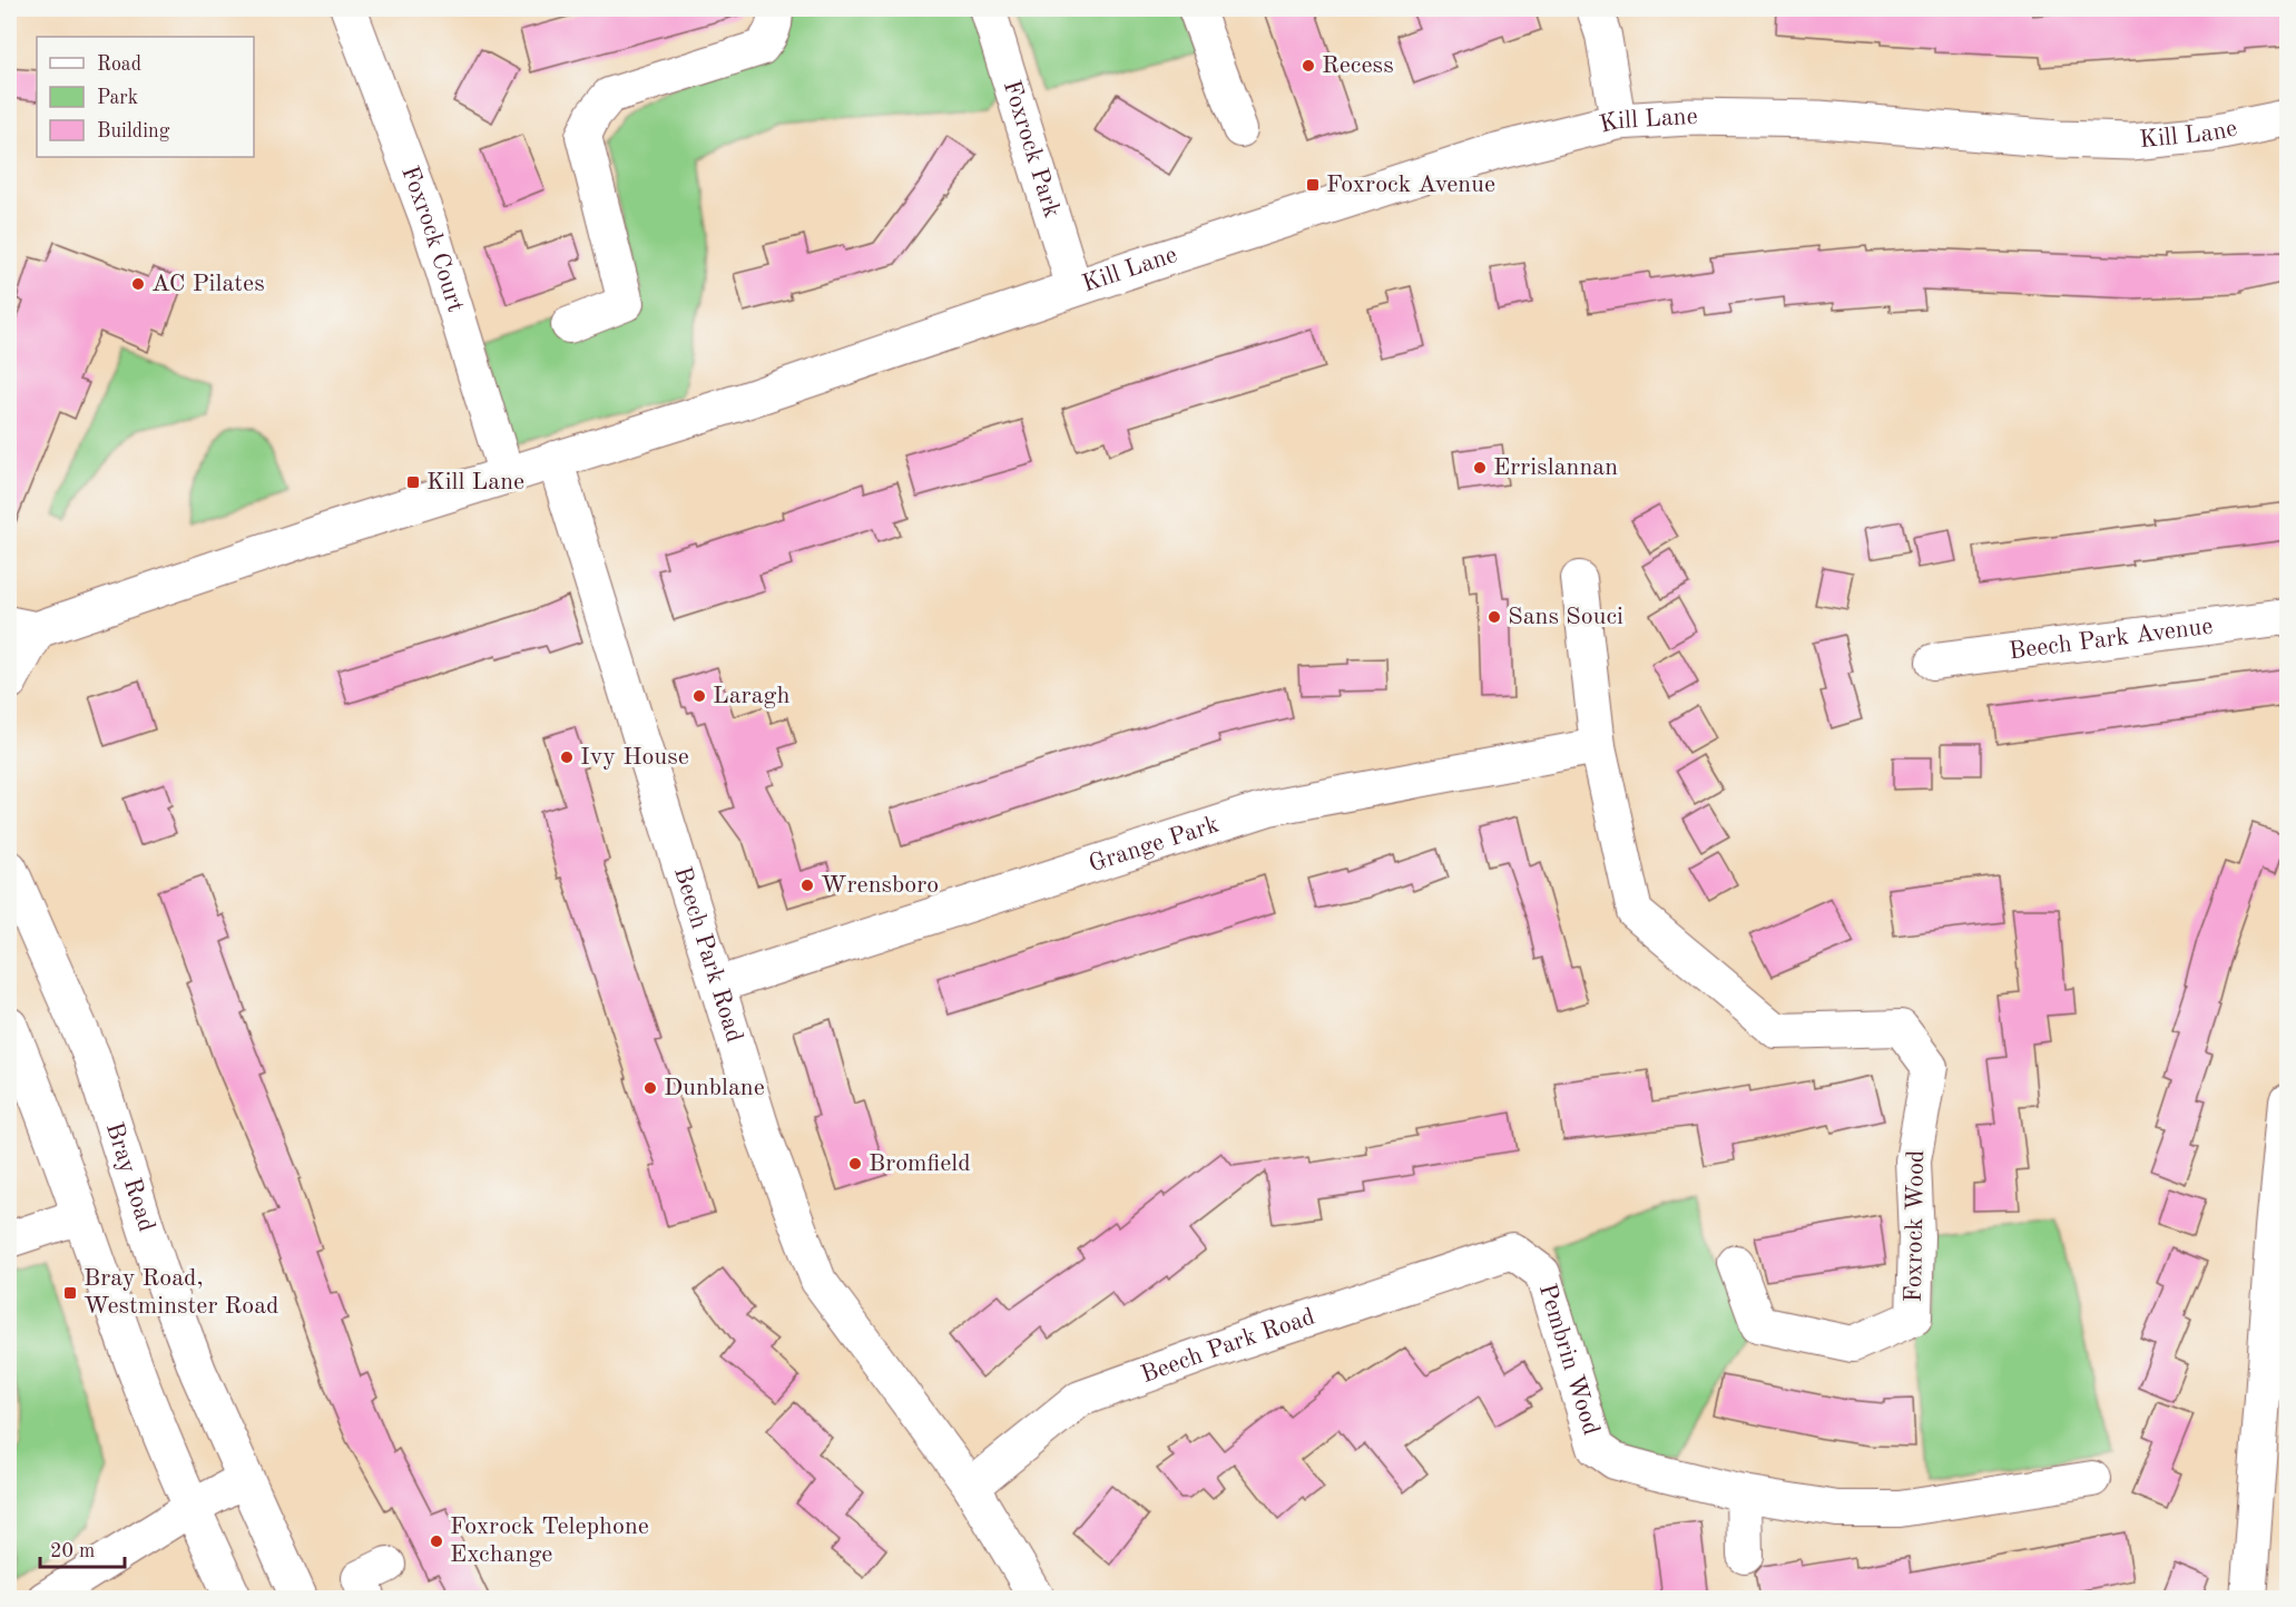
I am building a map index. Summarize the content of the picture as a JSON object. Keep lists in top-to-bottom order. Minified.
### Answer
{"streets":{"main road":["Kill Lane","Bray Road"],"street":["Foxrock Park","Foxrock Court","Beech Park Avenue","Grange Park","Beech Park Road","Foxrock Wood","Pembrin Wood"]},"crossings":[["Kill Lane","Foxrock Park"],["Kill Lane","Foxrock Court"],["Kill Lane","Beech Park Road"],["Grange Park","Beech Park Road"],["Grange Park","Foxrock Wood"],["Beech Park Road","Pembrin Wood"]],"places":{"other":["Recess","AC Pilates","Errislannan","Sans Souci","Laragh","Ivy House","Wrensboro","Dunblane","Bromfield","Foxrock Telephone Exchange"],"transit":["Foxrock Avenue","Kill Lane","Bray Road, Westminster Road"]},"legend":["Road","Park","Building"],"scale_bar":"20 m"}
